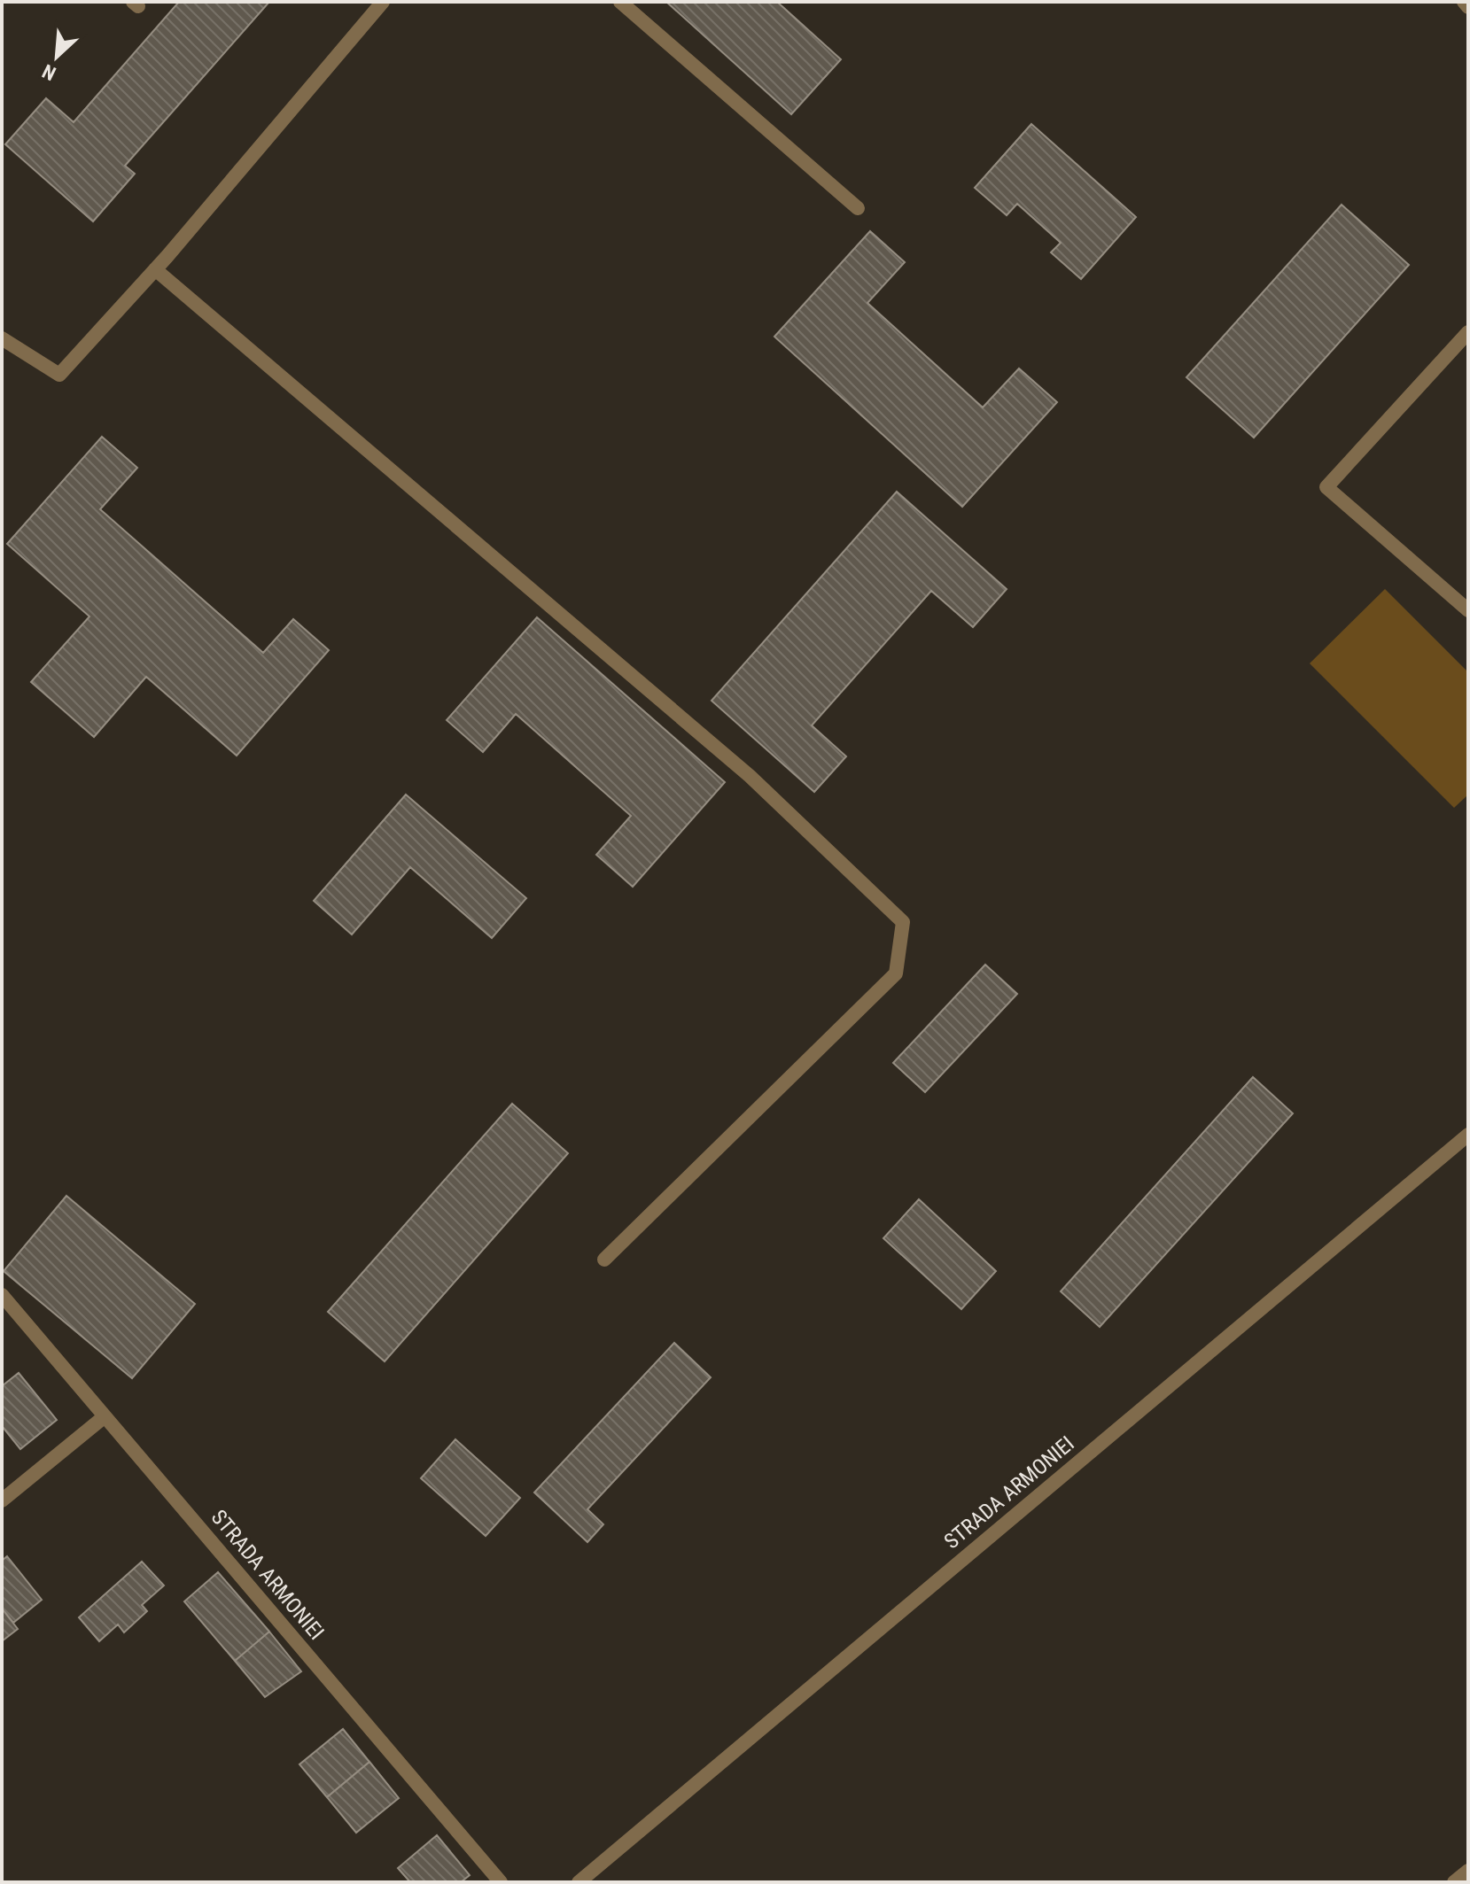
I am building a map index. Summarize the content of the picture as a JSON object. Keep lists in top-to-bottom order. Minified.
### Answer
{"streets":{"street":["STRADA ARMONIEI"]},"north":"bottom left"}
